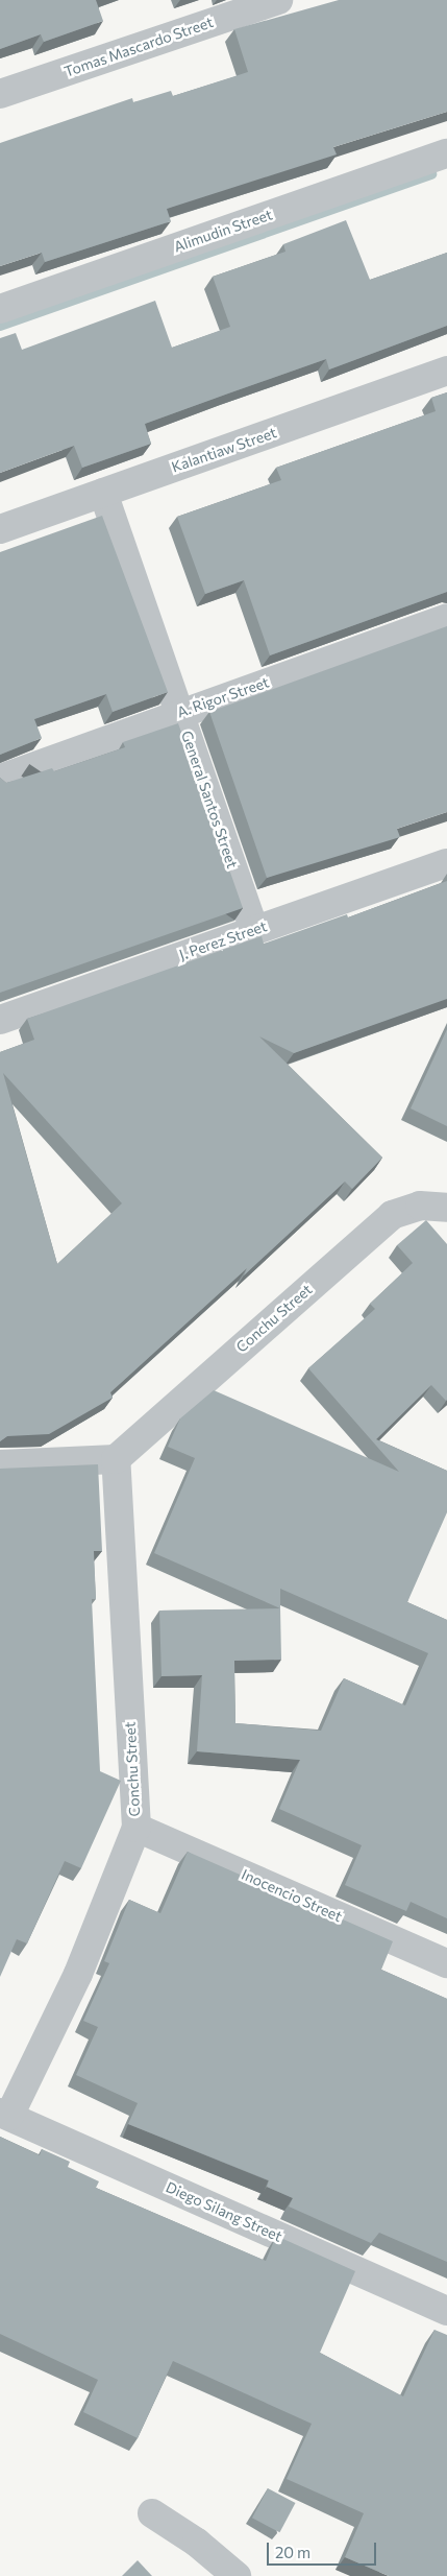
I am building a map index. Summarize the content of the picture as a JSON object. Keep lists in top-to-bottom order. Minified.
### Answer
{"streets":{"street":["Tomas Mascardo Street","Alimudin Street","Kalantiaw Street","A. Rigor Street","General Santos Street","J. Perez Street","Conchu Street","Inocencio Street","Diego Silang Street"]},"crossings":[["Kalantiaw Street","General Santos Street"],["A. Rigor Street","General Santos Street"],["General Santos Street","J. Perez Street"],["Conchu Street","Inocencio Street"],["Conchu Street","Diego Silang Street"]],"scale_bar":"20 m"}
